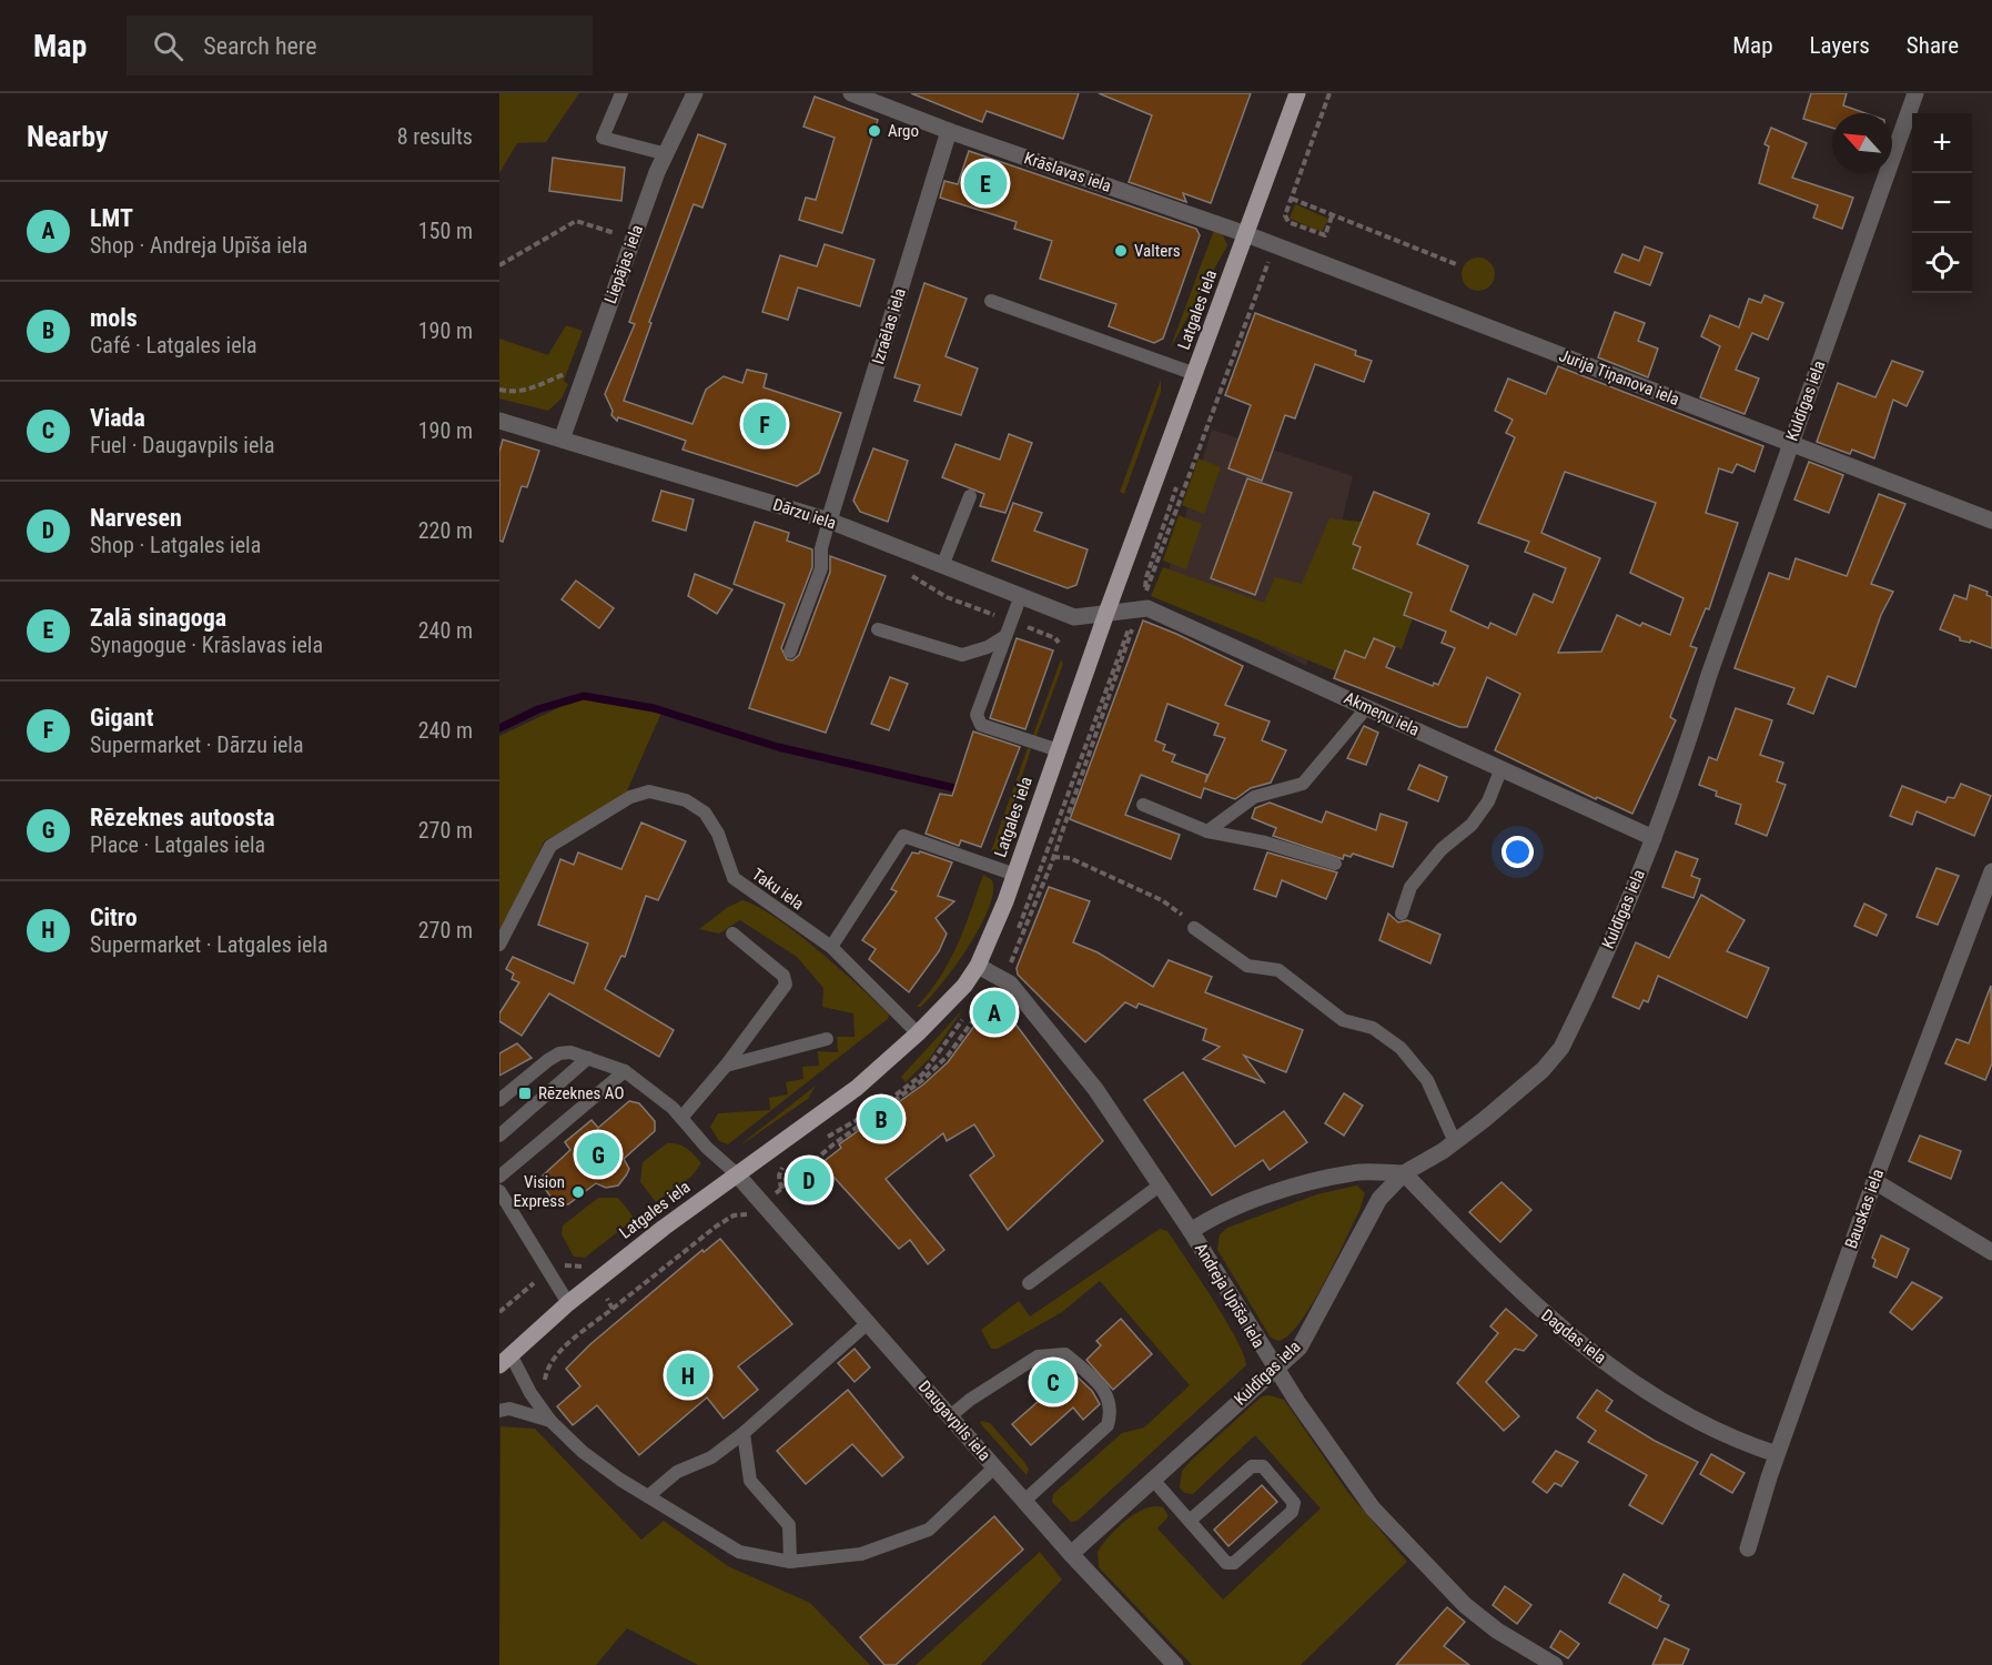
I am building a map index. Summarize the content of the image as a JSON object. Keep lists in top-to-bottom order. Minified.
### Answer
{"streets":{"main road":["Latgales iela"],"street":["Krāslavas iela","Liepājas iela","Izraēlas iela","Jurija Tiņanova iela","Kuldīgas iela","Dārzu iela","Akmeņu iela","Bauskas iela","Andreja Upīša iela","Dagdas iela","Daugavpils iela"],"lane":["Taku iela"]},"crossings":[["Krāslavas iela","Latgales iela"],["Krāslavas iela","Izraēlas iela"],["Krāslavas iela","Jurija Tiņanova iela"],["Liepājas iela","Dārzu iela"],["Latgales iela","Jurija Tiņanova iela"],["Latgales iela","Dārzu iela"],["Latgales iela","Akmeņu iela"],["Latgales iela","Taku iela"],["Latgales iela","Andreja Upīša iela"],["Latgales iela","Daugavpils iela"],["Izraēlas iela","Dārzu iela"],["Jurija Tiņanova iela","Kuldīgas iela"],["Kuldīgas iela","Akmeņu iela"],["Kuldīgas iela","Andreja Upīša iela"],["Kuldīgas iela","Dagdas iela"],["Kuldīgas iela","Daugavpils iela"],["Dārzu iela","Akmeņu iela"],["Bauskas iela","Dagdas iela"]],"places":{"other":["Argo","Valters","Vision Express"],"transit":["Rēzeknes AO"]},"north":"top left","page":{"header":"Map","search":"Search here","nav":["Map","Layers","Share"],"heading":["Nearby","8 results"],"map_buttons":["+","−"],"pins":["E","F","A","B","G","D","H","C"],"list":[{"mark":"A","name":"LMT","note":"Shop · Andreja Upīša iela","value":"150 m"},{"mark":"B","name":"mols","note":"Café · Latgales iela","value":"190 m"},{"mark":"C","name":"Viada","note":"Fuel · Daugavpils iela","value":"190 m"},{"mark":"D","name":"Narvesen","note":"Shop · Latgales iela","value":"220 m"},{"mark":"E","name":"Zalā sinagoga","note":"Synagogue · Krāslavas iela","value":"240 m"},{"mark":"F","name":"Gigant","note":"Supermarket · Dārzu iela","value":"240 m"},{"mark":"G","name":"Rēzeknes autoosta","note":"Place · Latgales iela","value":"270 m"},{"mark":"H","name":"Citro","note":"Supermarket · Latgales iela","value":"270 m"}]}}
